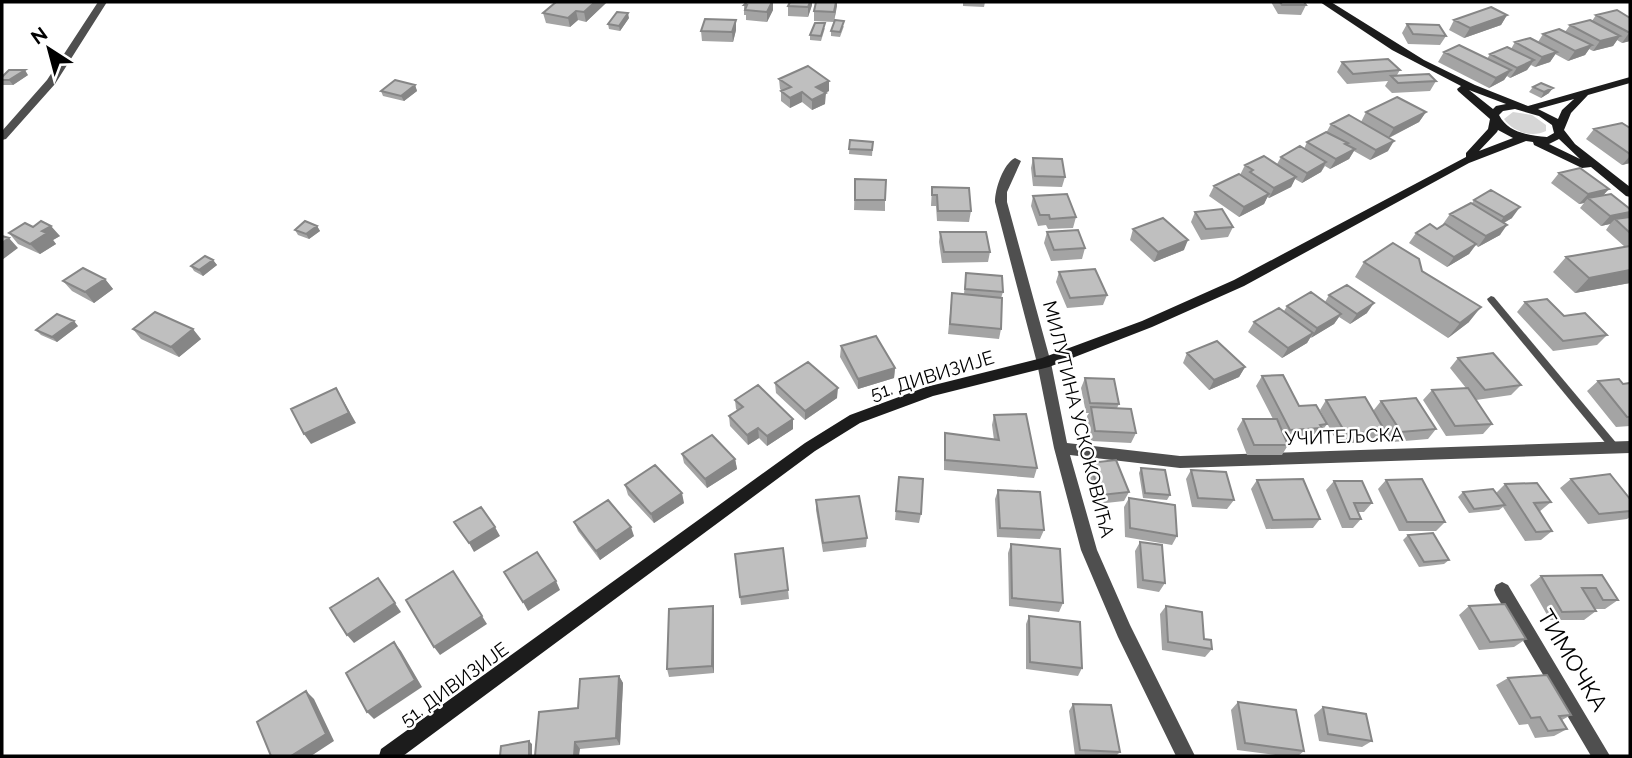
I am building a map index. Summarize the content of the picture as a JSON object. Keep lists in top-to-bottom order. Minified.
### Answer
{"streets":{"street":["51. ДИВИЗИЈЕ","МИЛУТИНА УСКОКОВИЋА","УЧИТЕЉСКА","ТИМОЧКА"]},"crossings":[["51. ДИВИЗИЈЕ","МИЛУТИНА УСКОКОВИЋА"],["МИЛУТИНА УСКОКОВИЋА","УЧИТЕЉСКА"]],"north":"top left"}
